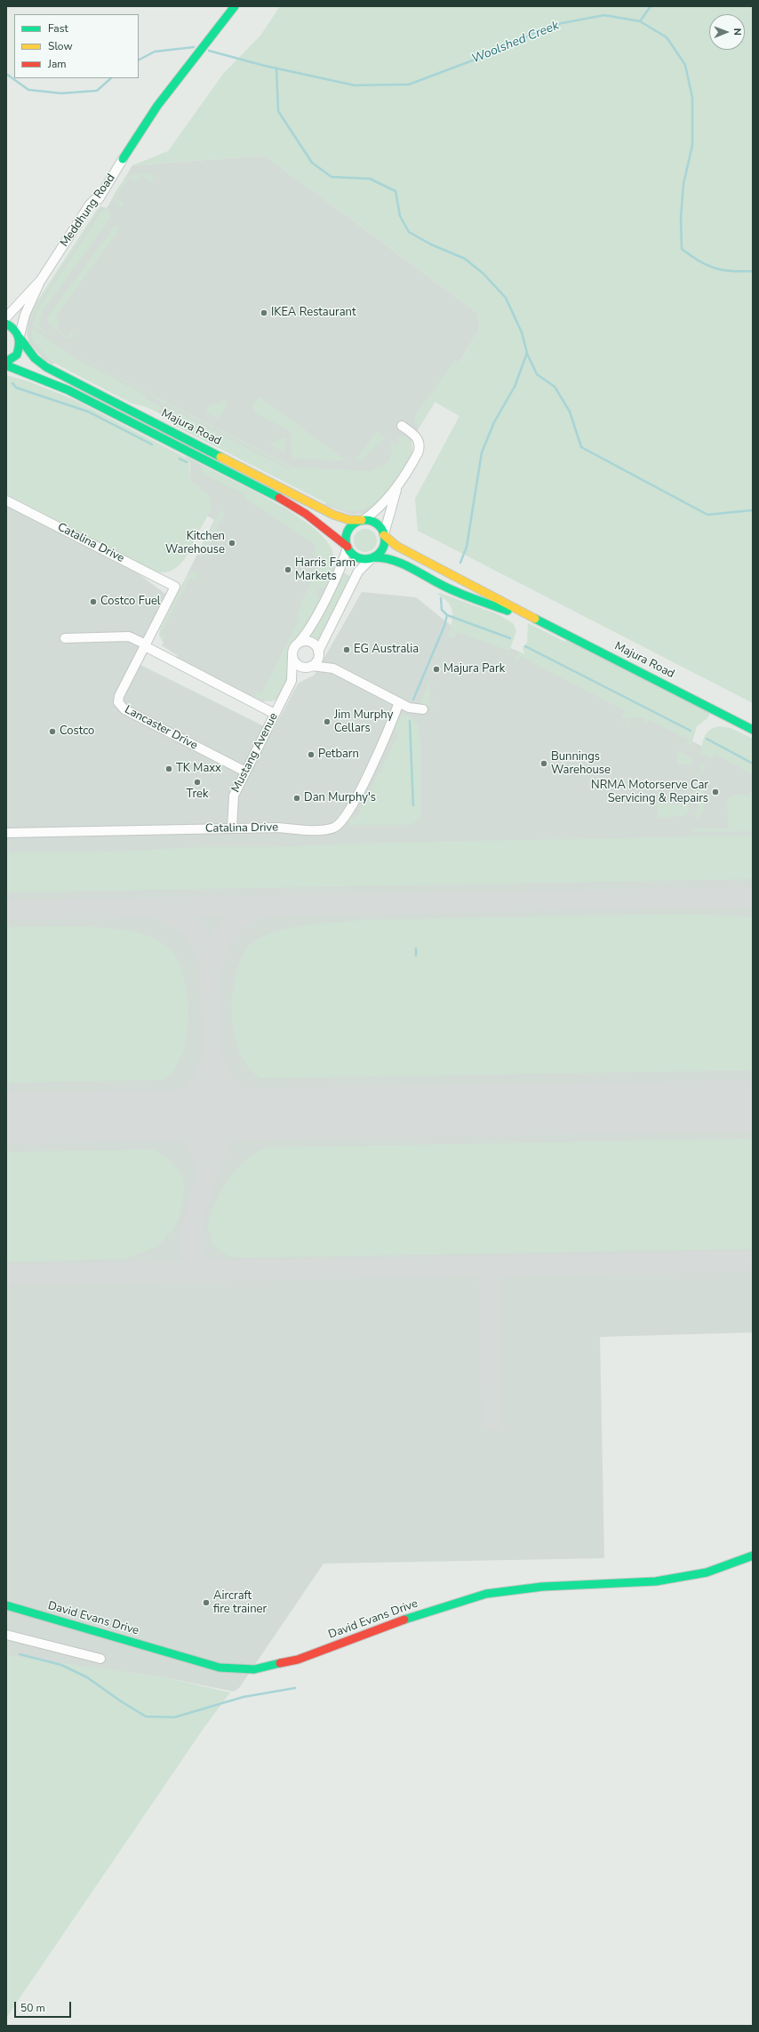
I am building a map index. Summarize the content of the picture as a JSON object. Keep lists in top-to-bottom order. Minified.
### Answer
{"streets":{"main road":["Majura Road","David Evans Drive"],"street":["Meddhung Road","Catalina Drive","Lancaster Drive","Mustang Avenue"]},"crossings":[["Meddhung Road","Majura Road"],["Catalina Drive","Lancaster Drive"],["Catalina Drive","Mustang Avenue"],["Lancaster Drive","Mustang Avenue"]],"water":["Woolshed Creek"],"places":["IKEA Restaurant","Kitchen Warehouse","Harris Farm Markets","Costco Fuel","EG Australia","Majura Park","Jim Murphy Cellars","Costco","Petbarn","Bunnings Warehouse","TK Maxx","Trek","NRMA Motorserve Car Servicing & Repairs","Dan Murphy's","Aircraft fire trainer"],"legend":["Fast","Slow","Jam"],"scale_bar":"50 m","north":"right"}
